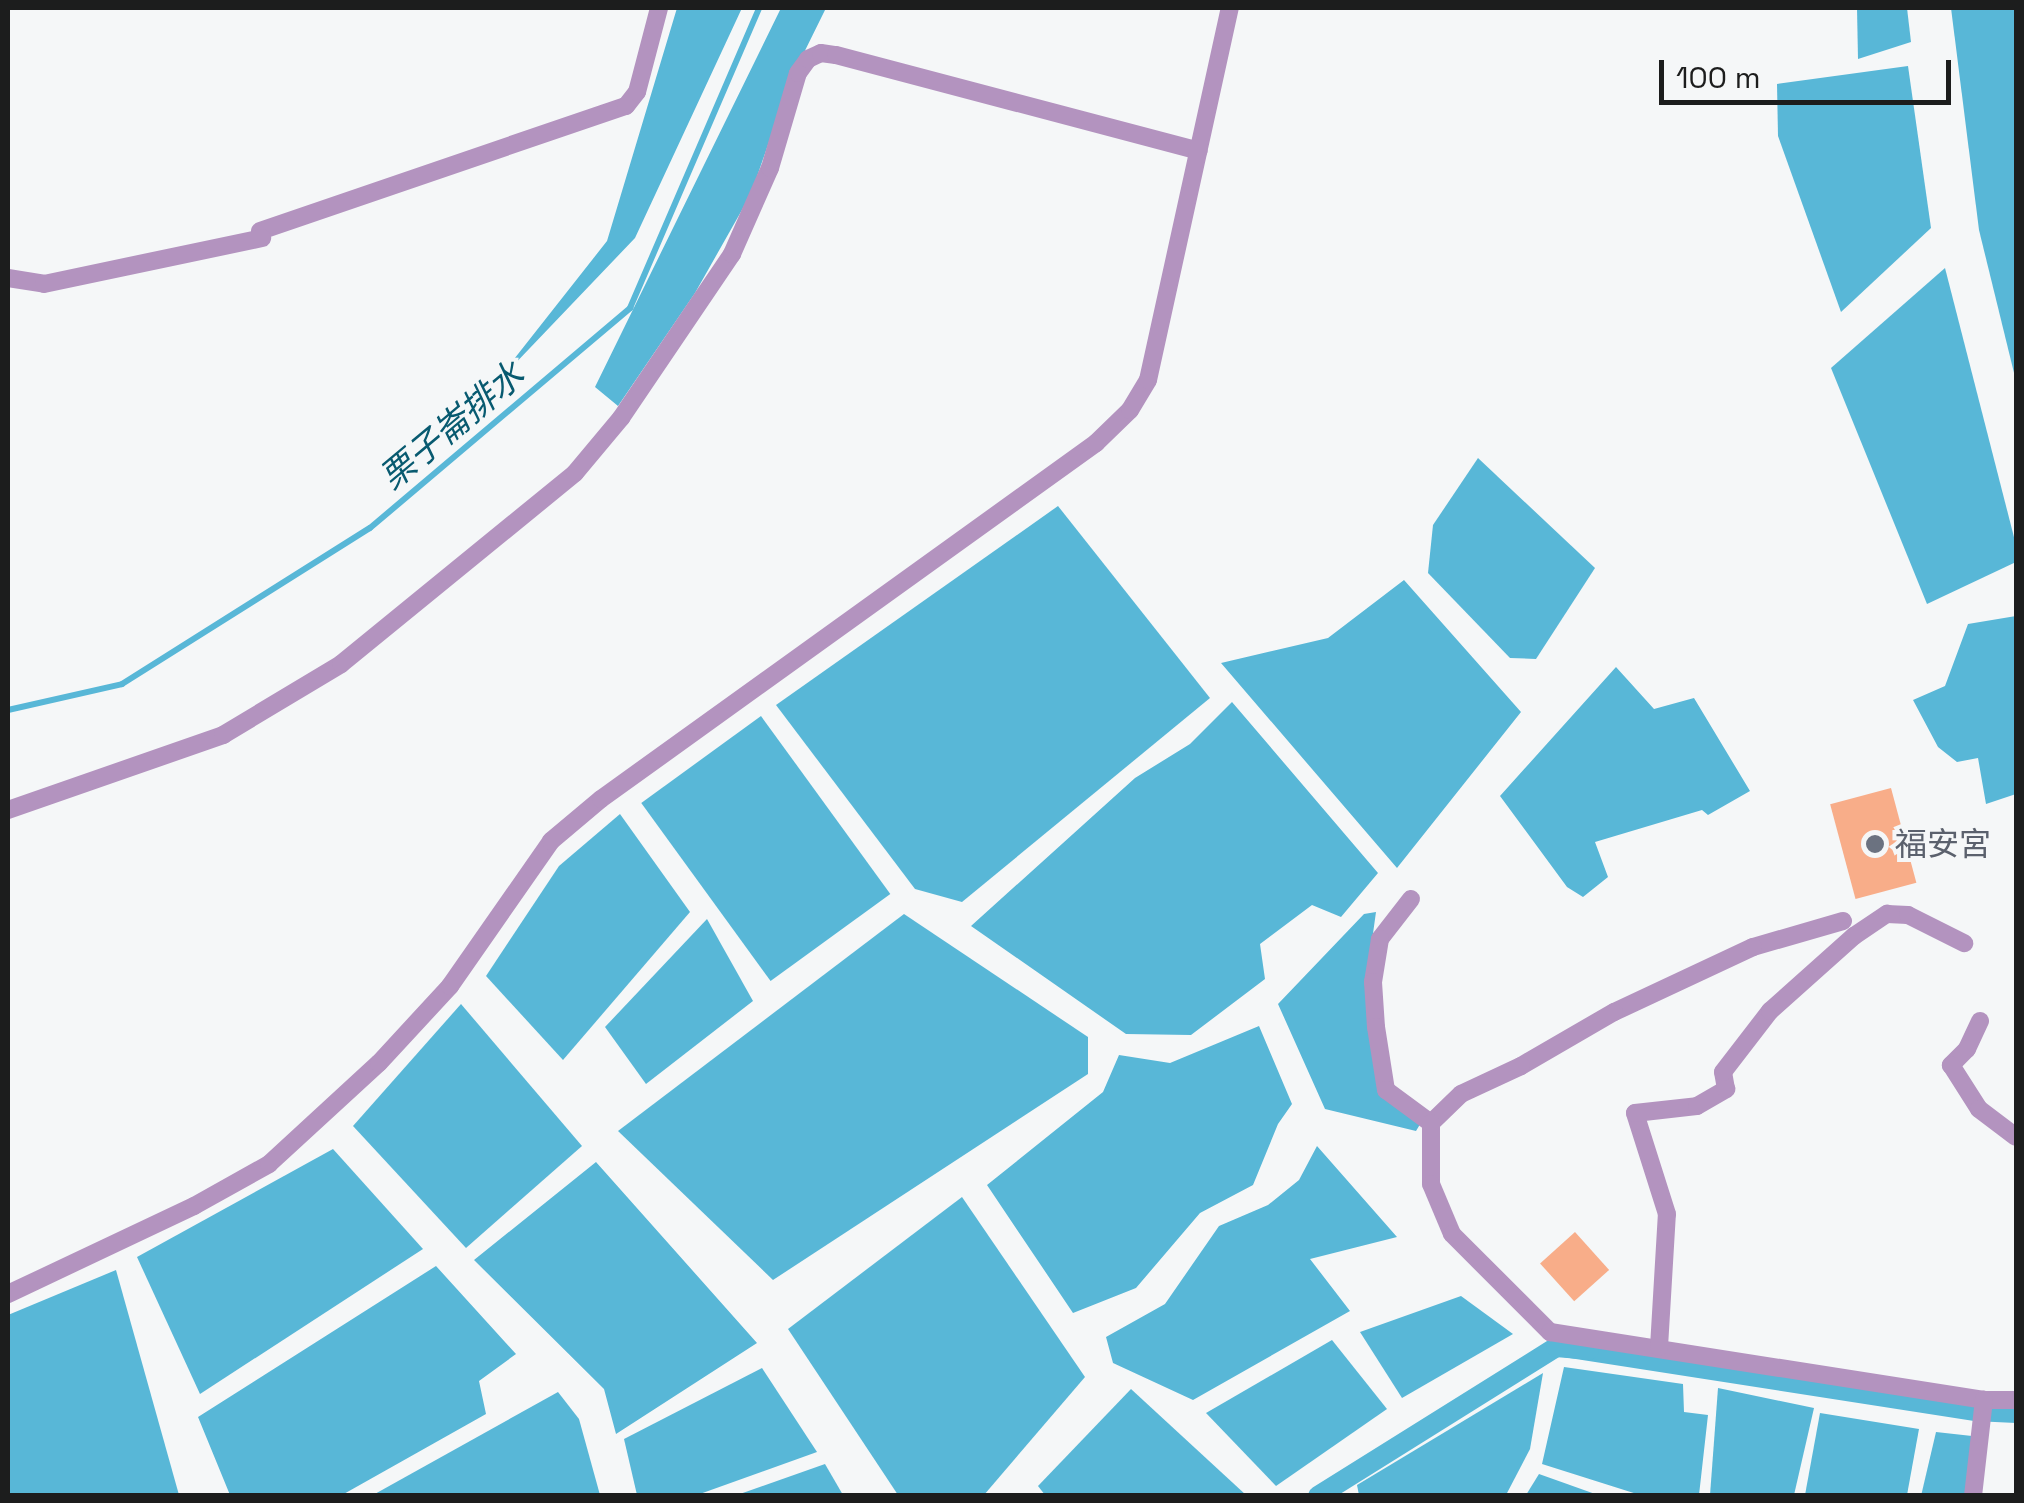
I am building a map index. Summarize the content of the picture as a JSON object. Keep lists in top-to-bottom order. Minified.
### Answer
{"water":["栗子崙排水"],"places":["福安宮"],"scale_bar":"100 m"}
